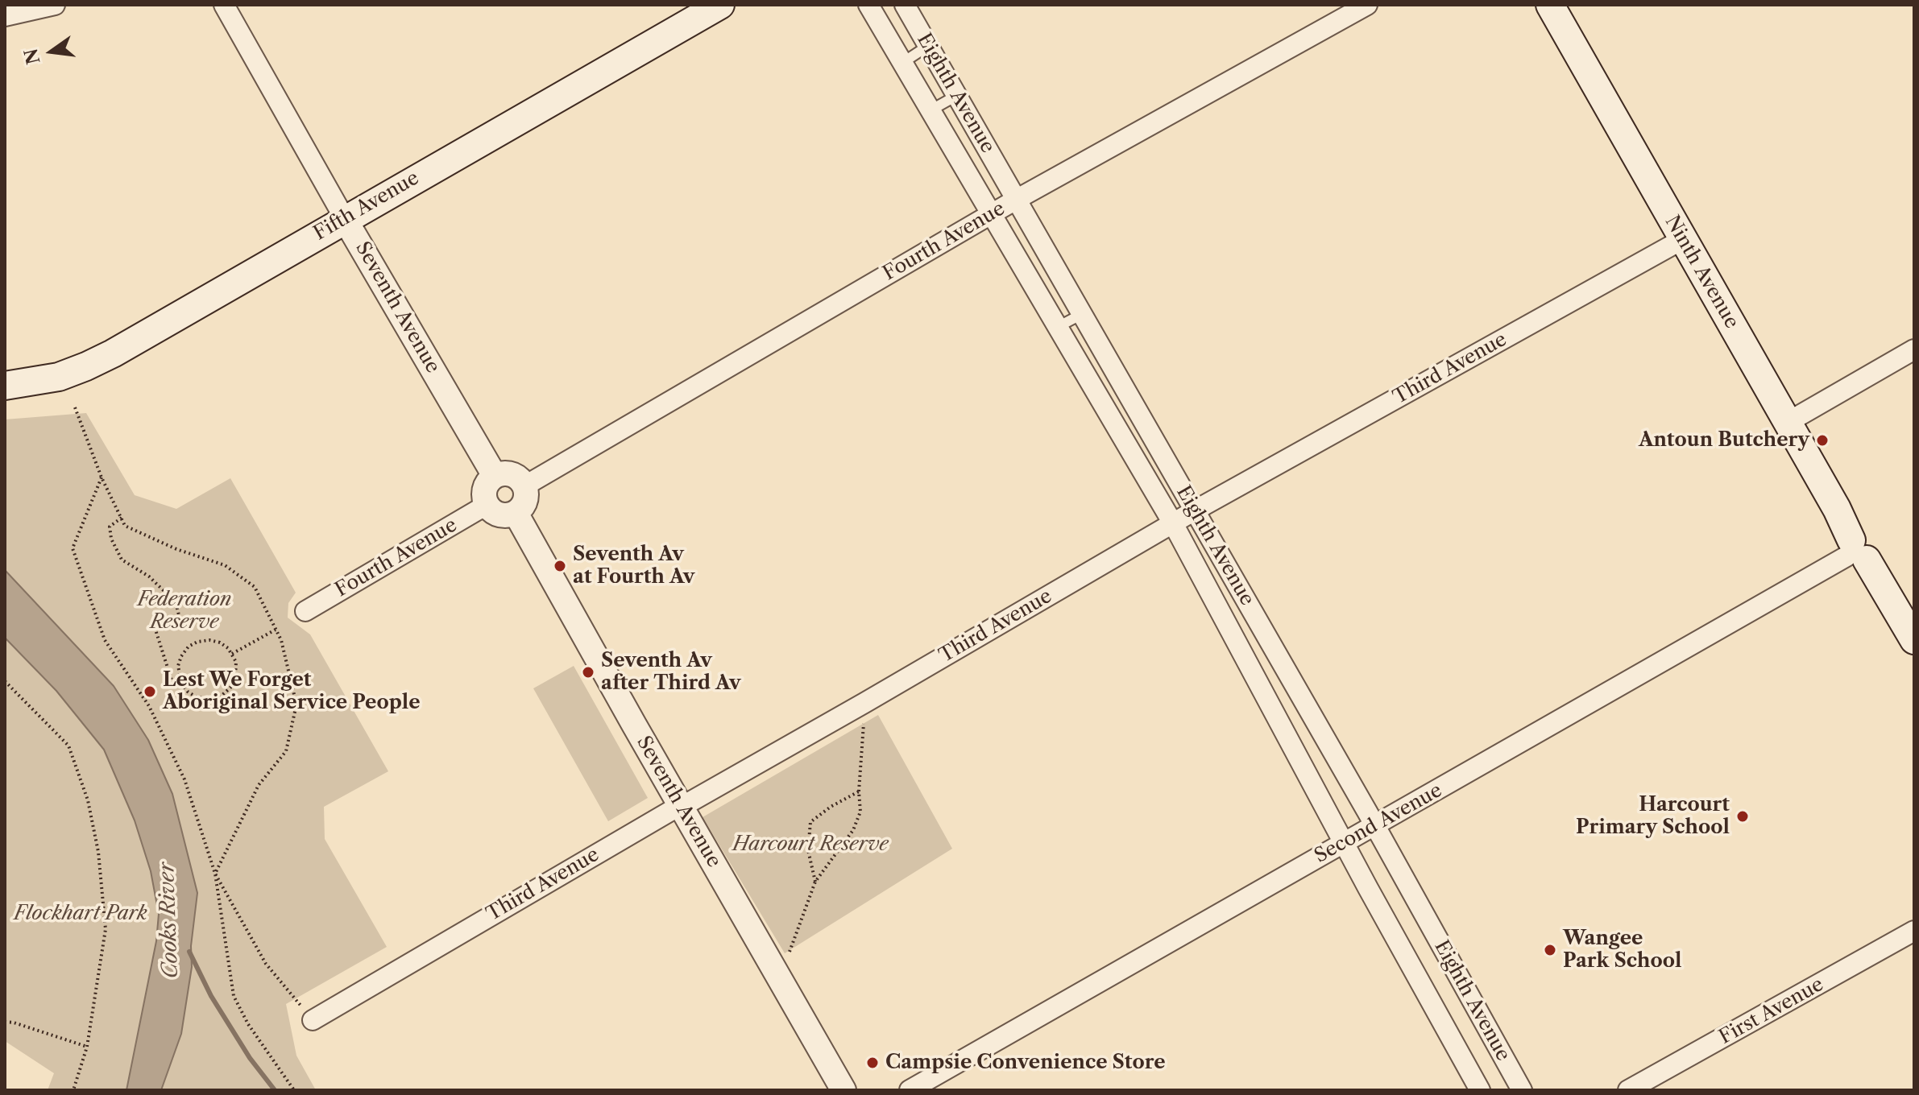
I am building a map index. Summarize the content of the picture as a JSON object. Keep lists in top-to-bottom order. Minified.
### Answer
{"streets":{"main road":["Fifth Avenue","Ninth Avenue"],"street":["Eighth Avenue","Fourth Avenue","Seventh Avenue","Third Avenue","Second Avenue","First Avenue"]},"crossings":[["Eighth Avenue","Fourth Avenue"],["Eighth Avenue","Third Avenue"],["Eighth Avenue","Second Avenue"],["Fifth Avenue","Seventh Avenue"],["Fourth Avenue","Seventh Avenue"],["Ninth Avenue","Third Avenue"],["Ninth Avenue","Second Avenue"],["Seventh Avenue","Third Avenue"]],"water":["Cooks River"],"parks":["Federation Reserve","Harcourt Reserve","Flockhart Park"],"places":["Antoun Butchery","Seventh Av at Fourth Av","Seventh Av after Third Av","Lest We Forget Aboriginal Service People","Harcourt Primary School","Wangee Park School","Campsie Convenience Store"],"north":"left"}
